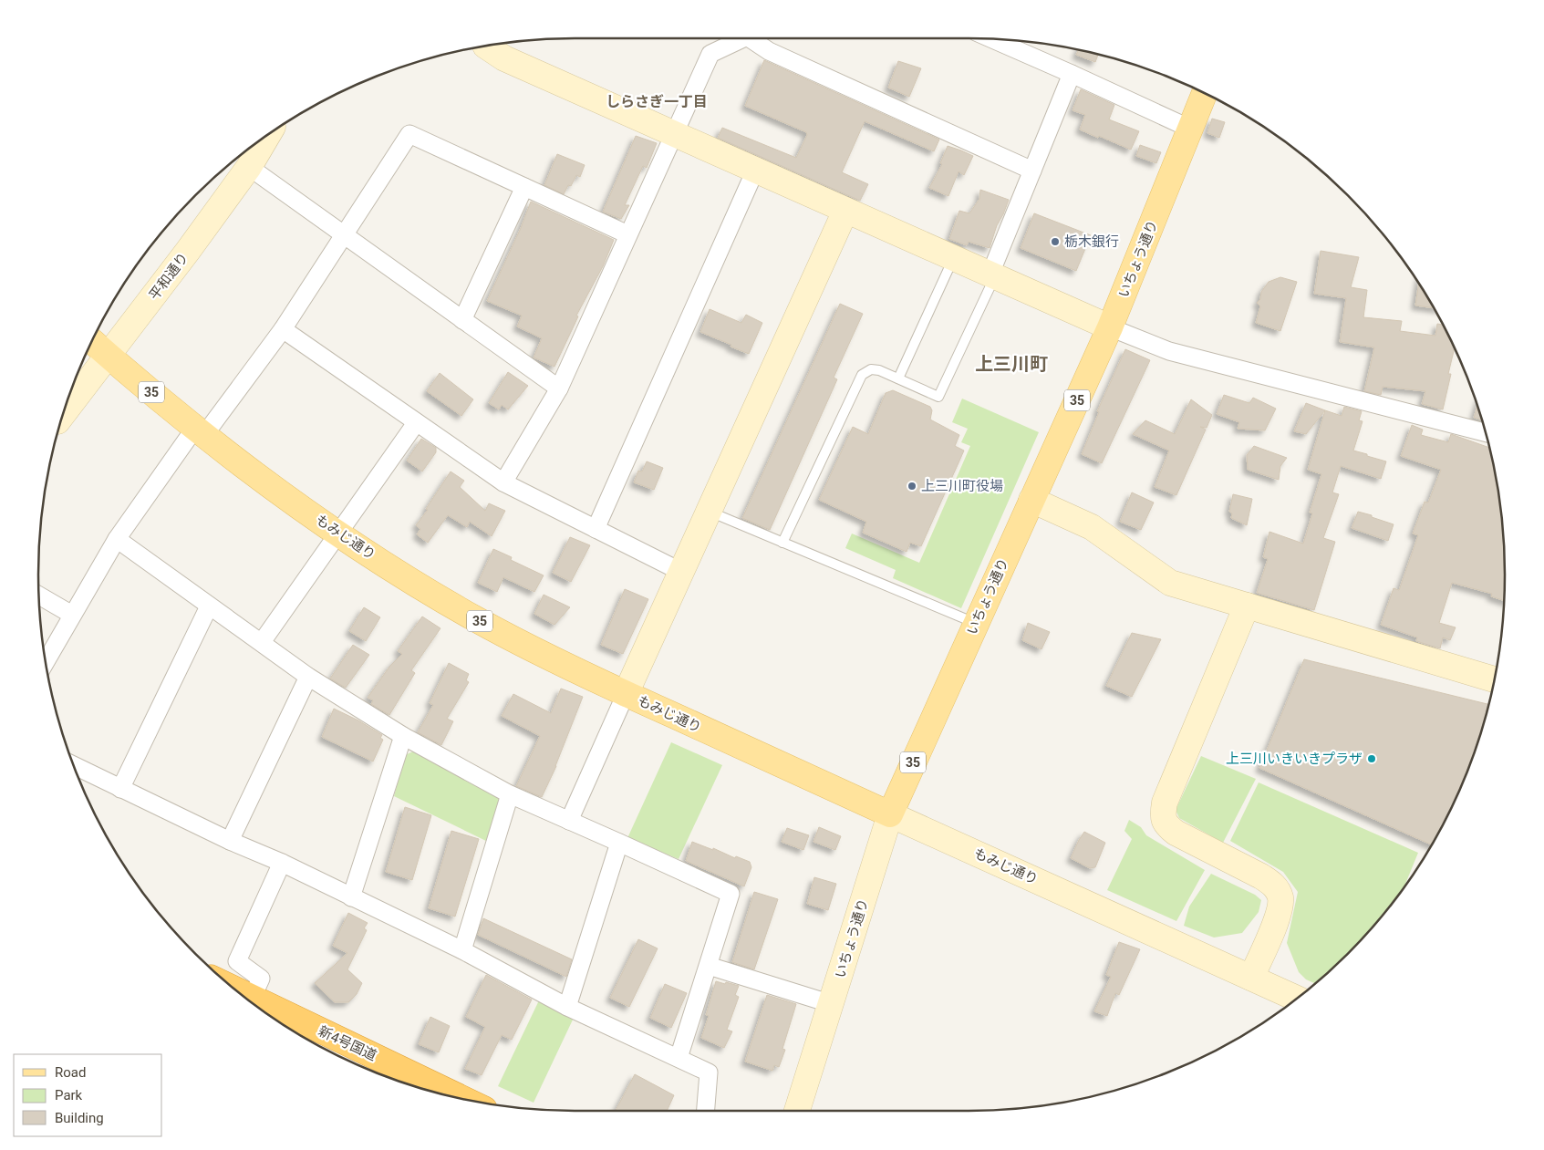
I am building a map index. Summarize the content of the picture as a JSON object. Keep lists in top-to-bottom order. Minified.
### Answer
{"streets":{"highway":["新4号国道"],"main road":["いちょう通り","35","もみじ通り"],"street":["平和通り"]},"crossings":[["いちょう通り","もみじ通り"],["平和通り","もみじ通り"]],"districts":["しらさぎ一丁目","上三川町"],"places":["栃木銀行","上三川町役場","上三川いきいきプラザ"],"legend":["Road","Park","Building"]}
